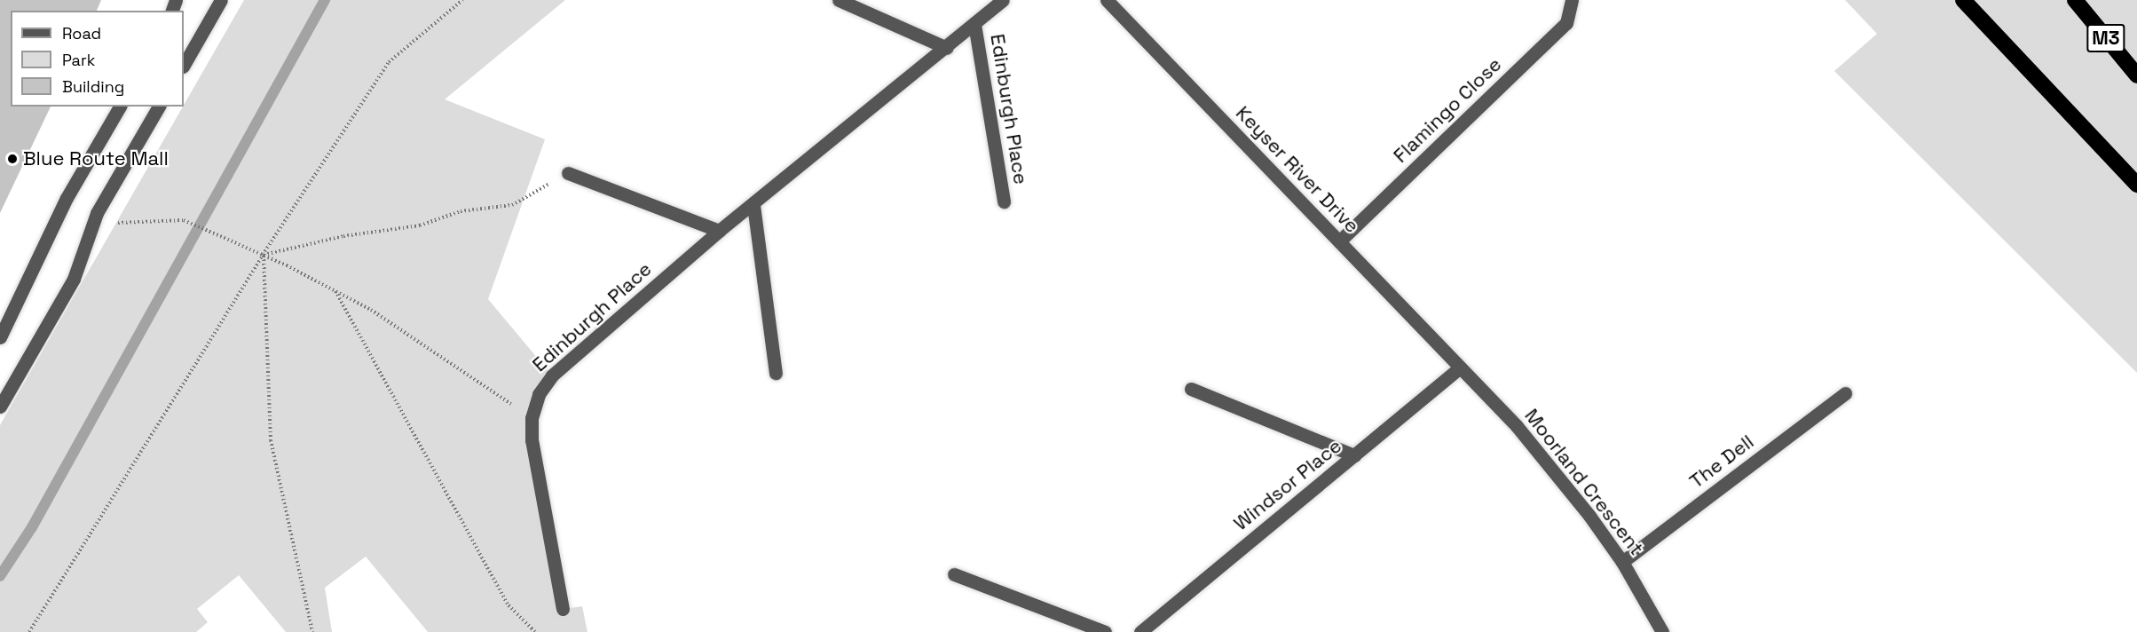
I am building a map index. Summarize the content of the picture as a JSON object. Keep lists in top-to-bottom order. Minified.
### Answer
{"streets":{"highway":["M3"],"street":["Edinburgh Place","Flamingo Close","Keyser River Drive","The Dell","Moorland Crescent","Windsor Place"]},"crossings":[["Flamingo Close","Keyser River Drive"],["Keyser River Drive","Moorland Crescent"],["Keyser River Drive","Windsor Place"],["The Dell","Moorland Crescent"],["Moorland Crescent","Windsor Place"]],"places":["Blue Route Mall"],"legend":["Road","Park","Building"]}
